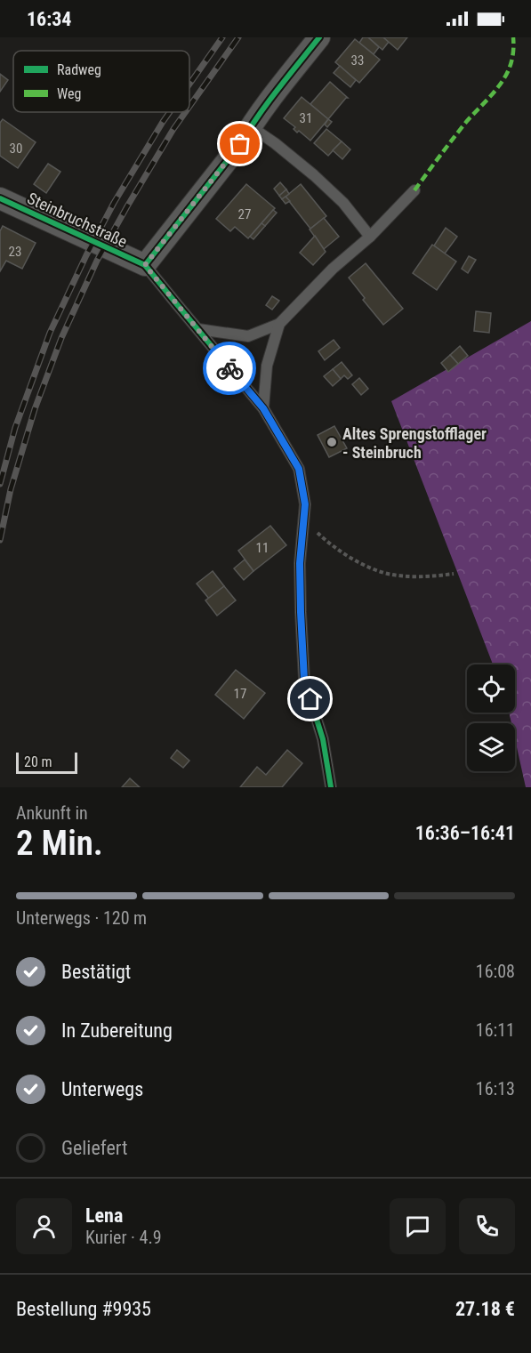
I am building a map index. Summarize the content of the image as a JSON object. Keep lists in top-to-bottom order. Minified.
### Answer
{"streets":{"street":["Steinbruchstraße"]},"places":["Altes Sprengstofflager - Steinbruch"],"house_numbers":["33","31","30","27","23","11","17"],"legend":["Radweg","Weg"],"scale_bar":"20 m","page":{"status":"16:34","scale":"20 m","heading":["2 Min.","Ankunft in","16:36–16:41"],"panel":["Lena","Kurier · 4.9","Bestellung #9935","27.18 €"],"bar":"Unterwegs · 120 m","list":[["Bestätigt","16:08"],["In Zubereitung","16:11"],["Unterwegs","16:13"],"Geliefert"]}}
